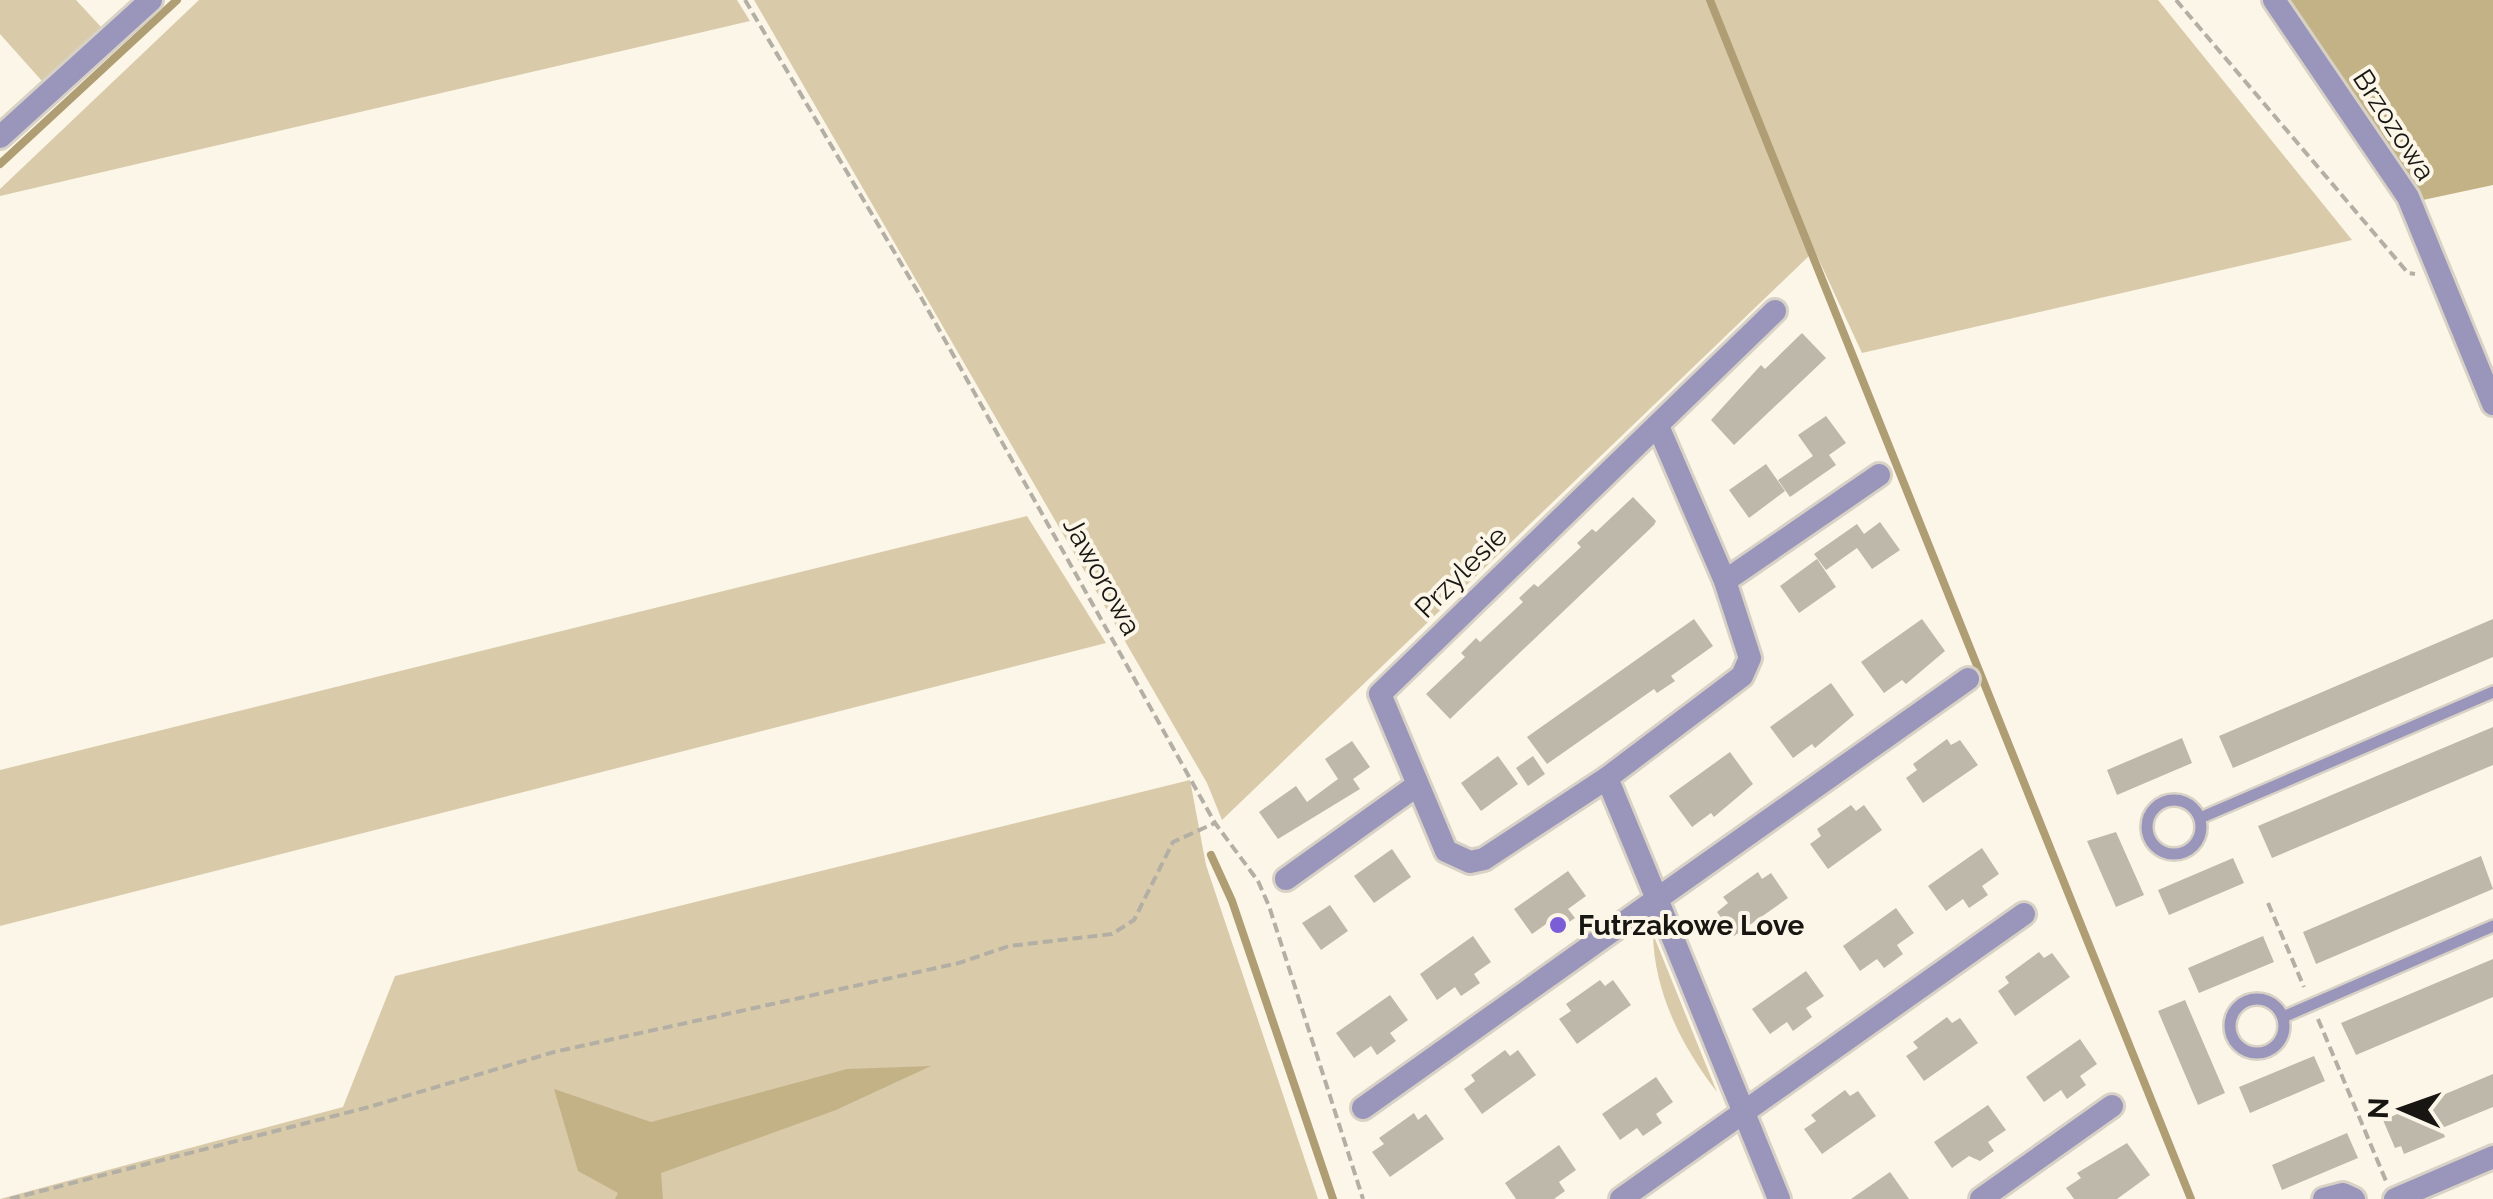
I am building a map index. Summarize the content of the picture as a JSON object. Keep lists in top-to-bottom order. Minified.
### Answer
{"streets":{"street":["Brzozowa","Przylesie"],"path":["Jaworowa"]},"places":["Futrzakowe Love"],"north":"left"}
